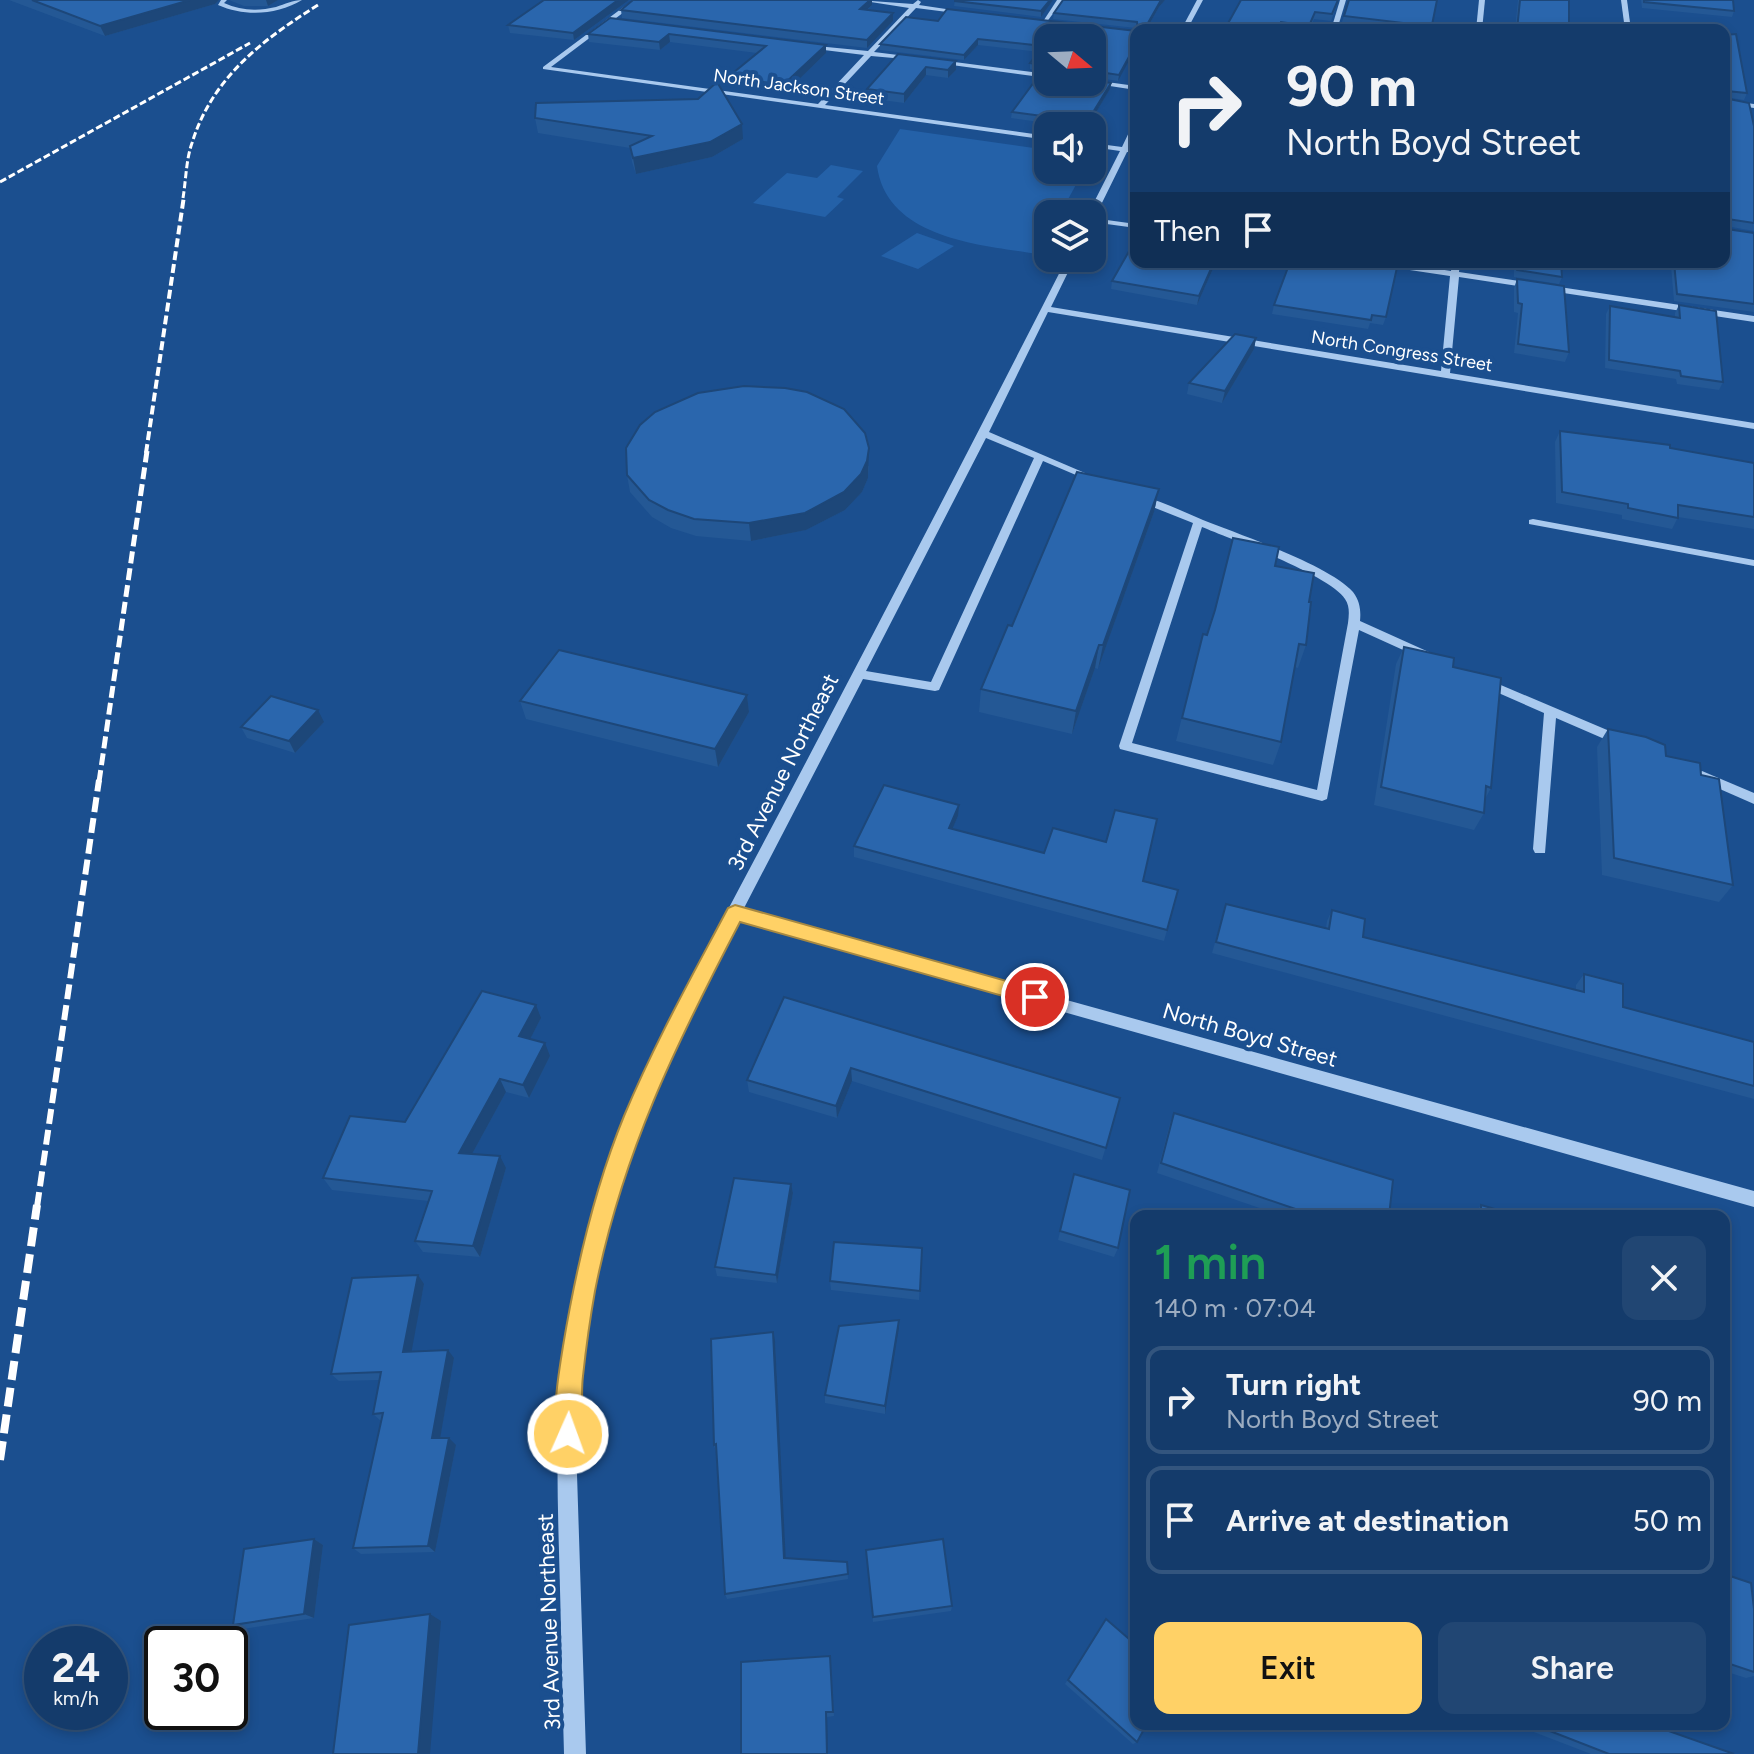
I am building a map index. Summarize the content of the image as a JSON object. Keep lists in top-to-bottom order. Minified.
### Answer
{"streets":{"street":["North Jackson Street","North Congress Street","3rd Avenue Northeast","North Boyd Street"]},"crossings":[["North Congress Street","3rd Avenue Northeast"],["3rd Avenue Northeast","North Boyd Street"]],"north":"right","page":{"turn":["90 m","North Boyd Street"],"then":"Then","heading":["1 min","140 m · 07:04"],"list":[{"name":"Turn right","note":"North Boyd Street","value":"90 m"},{"name":"Arrive at destination","value":"50 m"}],"buttons":["Exit","Share"],"speed":"24 km/h","limit":"30"}}
